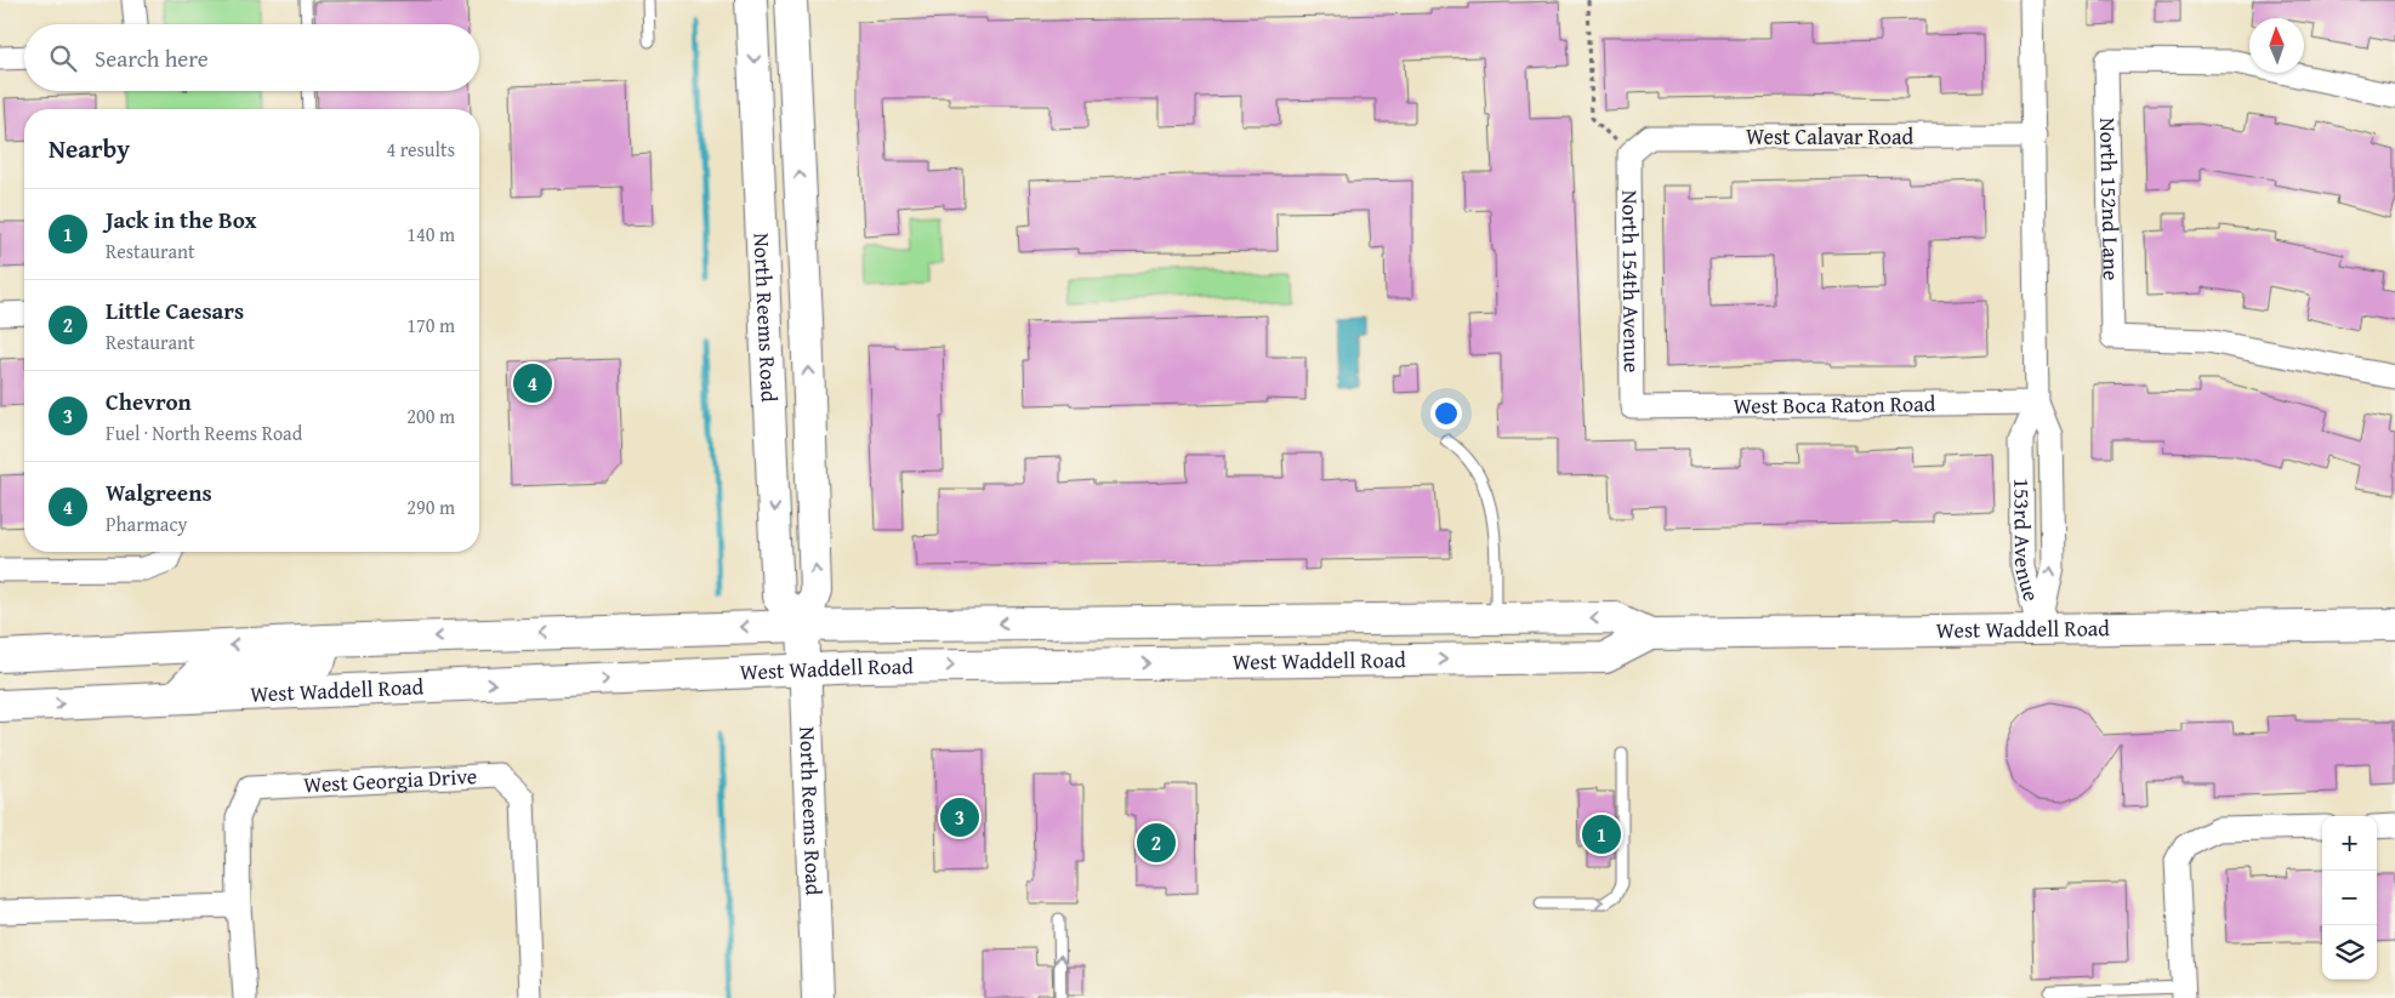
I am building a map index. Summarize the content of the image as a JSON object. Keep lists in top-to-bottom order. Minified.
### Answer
{"streets":{"main road":["North Reems Road","West Waddell Road"],"street":["West Calavar Road","North 152nd Lane","North 154th Avenue","West Boca Raton Road","153rd Avenue","West Georgia Drive"]},"crossings":[["West Calavar Road","North 154th Avenue"],["West Calavar Road","153rd Avenue"],["North 154th Avenue","West Boca Raton Road"],["North Reems Road","West Waddell Road"],["West Boca Raton Road","153rd Avenue"],["153rd Avenue","West Waddell Road"]],"north":"top","page":{"search":"Search here","heading":["Nearby","4 results"],"list":[{"mark":"1","name":"Jack in the Box","note":"Restaurant","value":"140 m"},{"mark":"2","name":"Little Caesars","note":"Restaurant","value":"170 m"},{"mark":"3","name":"Chevron","note":"Fuel · North Reems Road","value":"200 m"},{"mark":"4","name":"Walgreens","note":"Pharmacy","value":"290 m"}],"pins":["4","3","1","2"],"map_buttons":["+","−"]}}
